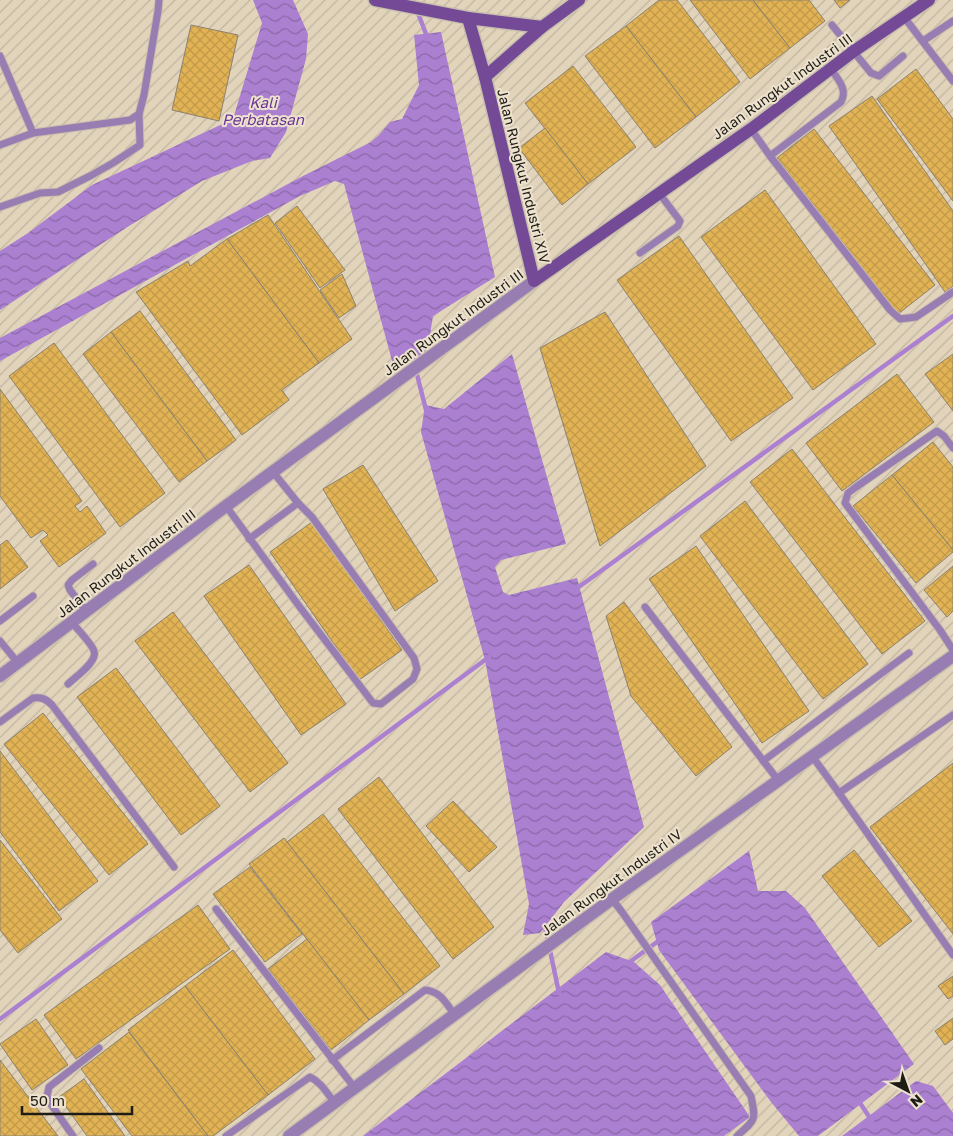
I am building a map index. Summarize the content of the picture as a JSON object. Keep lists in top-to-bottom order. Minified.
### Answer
{"streets":{"street":["Jalan Rungkut Industri III","Jalan Rungkut Industri XIV","Jalan Rungkut Industri IV"]},"crossings":[["Jalan Rungkut Industri III","Jalan Rungkut Industri XIV"]],"water":["Kali Perbatasan"],"scale_bar":"50 m","north":"bottom right"}
